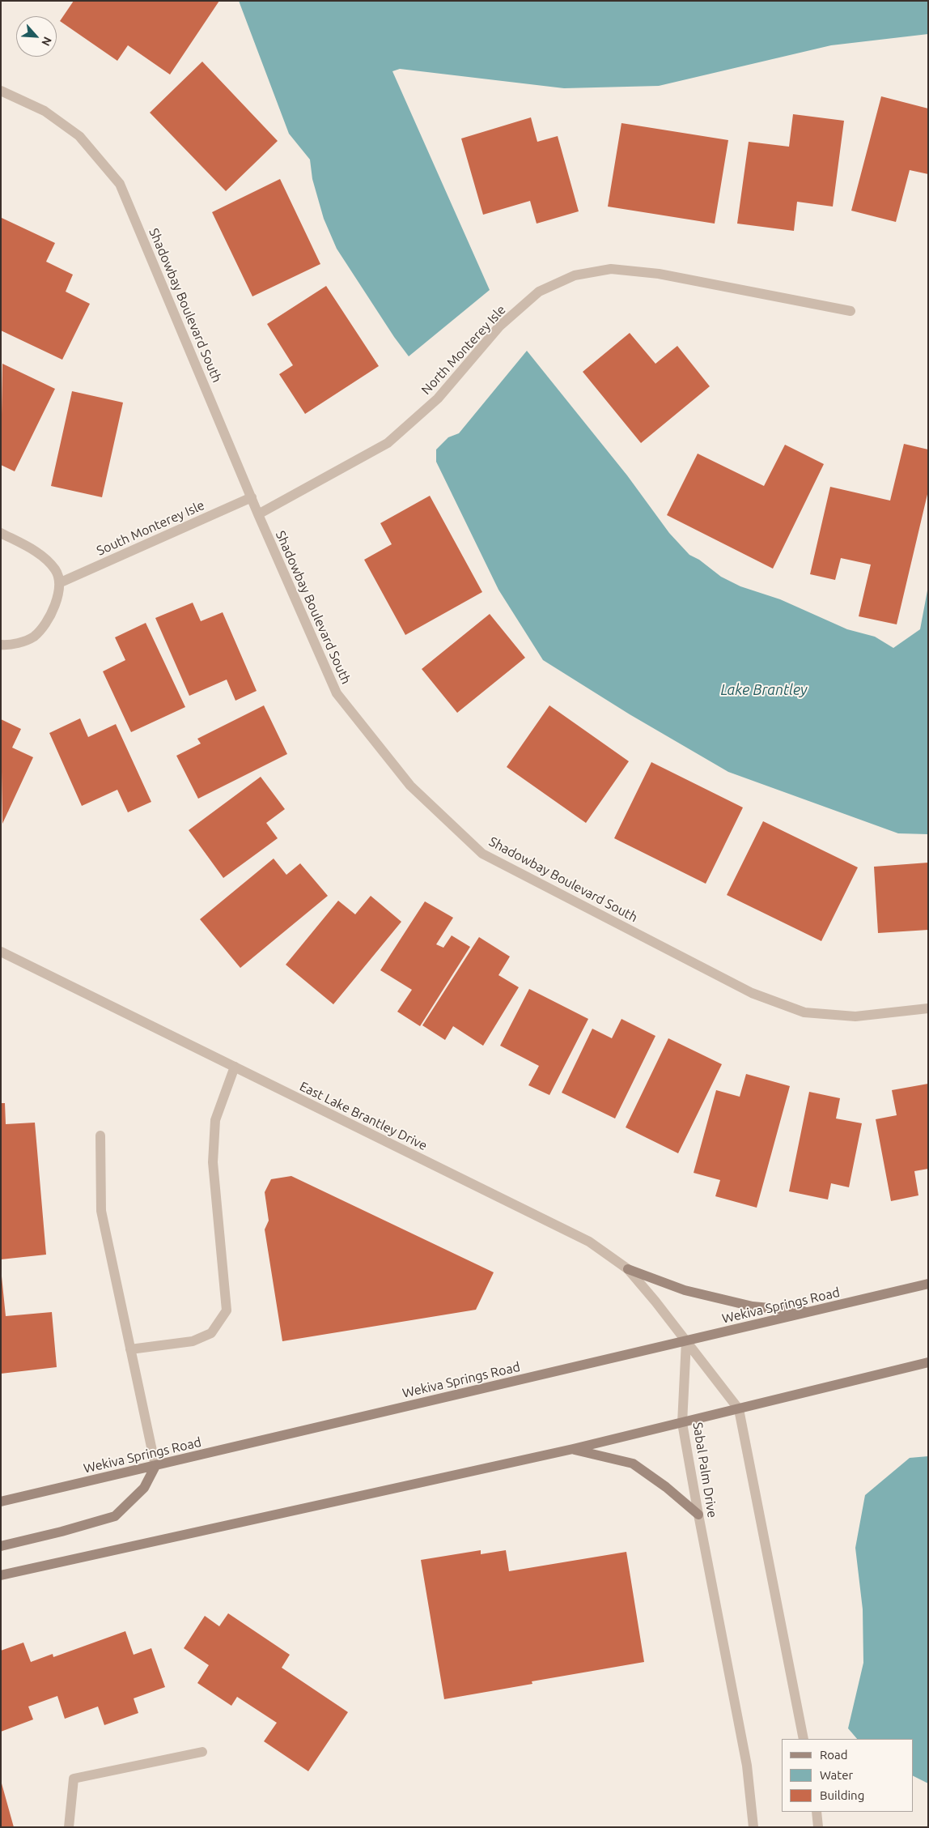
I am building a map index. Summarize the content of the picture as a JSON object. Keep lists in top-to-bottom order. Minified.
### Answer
{"streets":{"main road":["Wekiva Springs Road"],"street":["Shadowbay Boulevard South","North Monterey Isle","South Monterey Isle","East Lake Brantley Drive","Sabal Palm Drive"]},"crossings":[["Shadowbay Boulevard South","North Monterey Isle"],["Shadowbay Boulevard South","South Monterey Isle"],["East Lake Brantley Drive","Wekiva Springs Road"],["East Lake Brantley Drive","Sabal Palm Drive"],["Wekiva Springs Road","Sabal Palm Drive"]],"water":["Lake Brantley"],"legend":["Road","Water","Building"],"north":"bottom right"}
